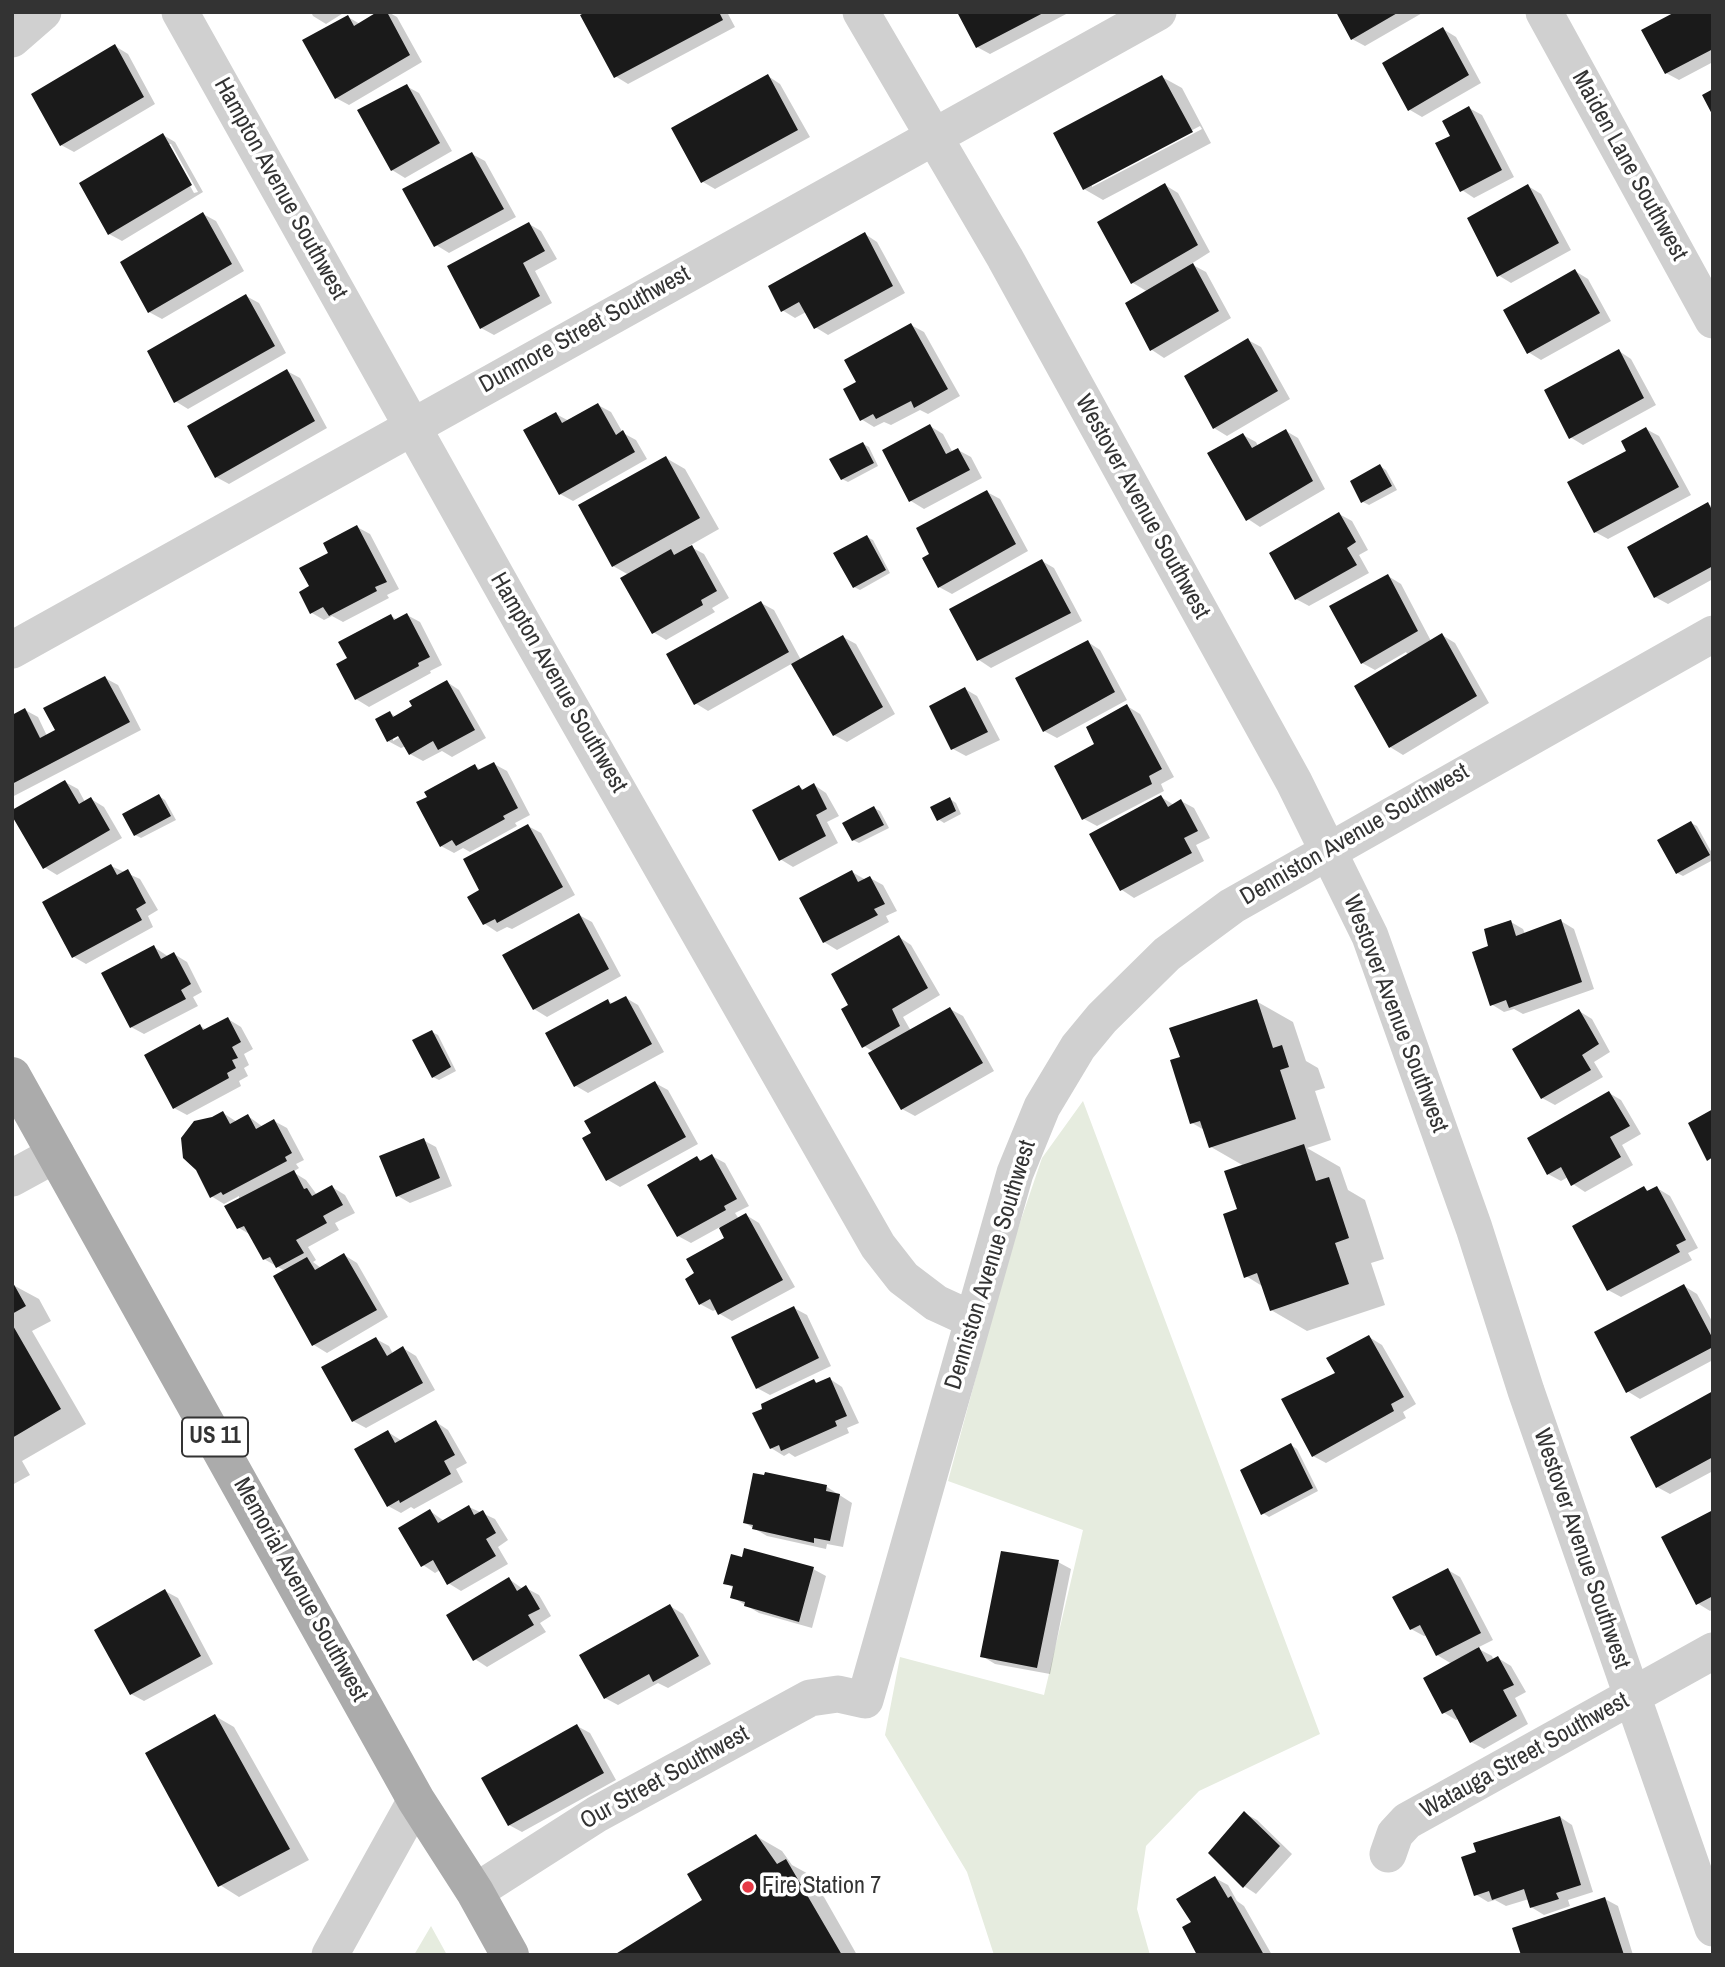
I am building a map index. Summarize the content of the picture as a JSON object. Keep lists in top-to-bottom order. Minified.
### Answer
{"streets":{"main road":["US 11","Memorial Avenue Southwest"],"street":["Maiden Lane Southwest","Hampton Avenue Southwest","Dunmore Street Southwest","Westover Avenue Southwest","Denniston Avenue Southwest","Watauga Street Southwest","Our Street Southwest"]},"crossings":[["Hampton Avenue Southwest","Dunmore Street Southwest"],["Hampton Avenue Southwest","Denniston Avenue Southwest"],["Dunmore Street Southwest","Westover Avenue Southwest"],["Westover Avenue Southwest","Denniston Avenue Southwest"],["Westover Avenue Southwest","Watauga Street Southwest"],["Denniston Avenue Southwest","Our Street Southwest"],["Memorial Avenue Southwest","Our Street Southwest"]],"places":["Fire Station 7"]}
